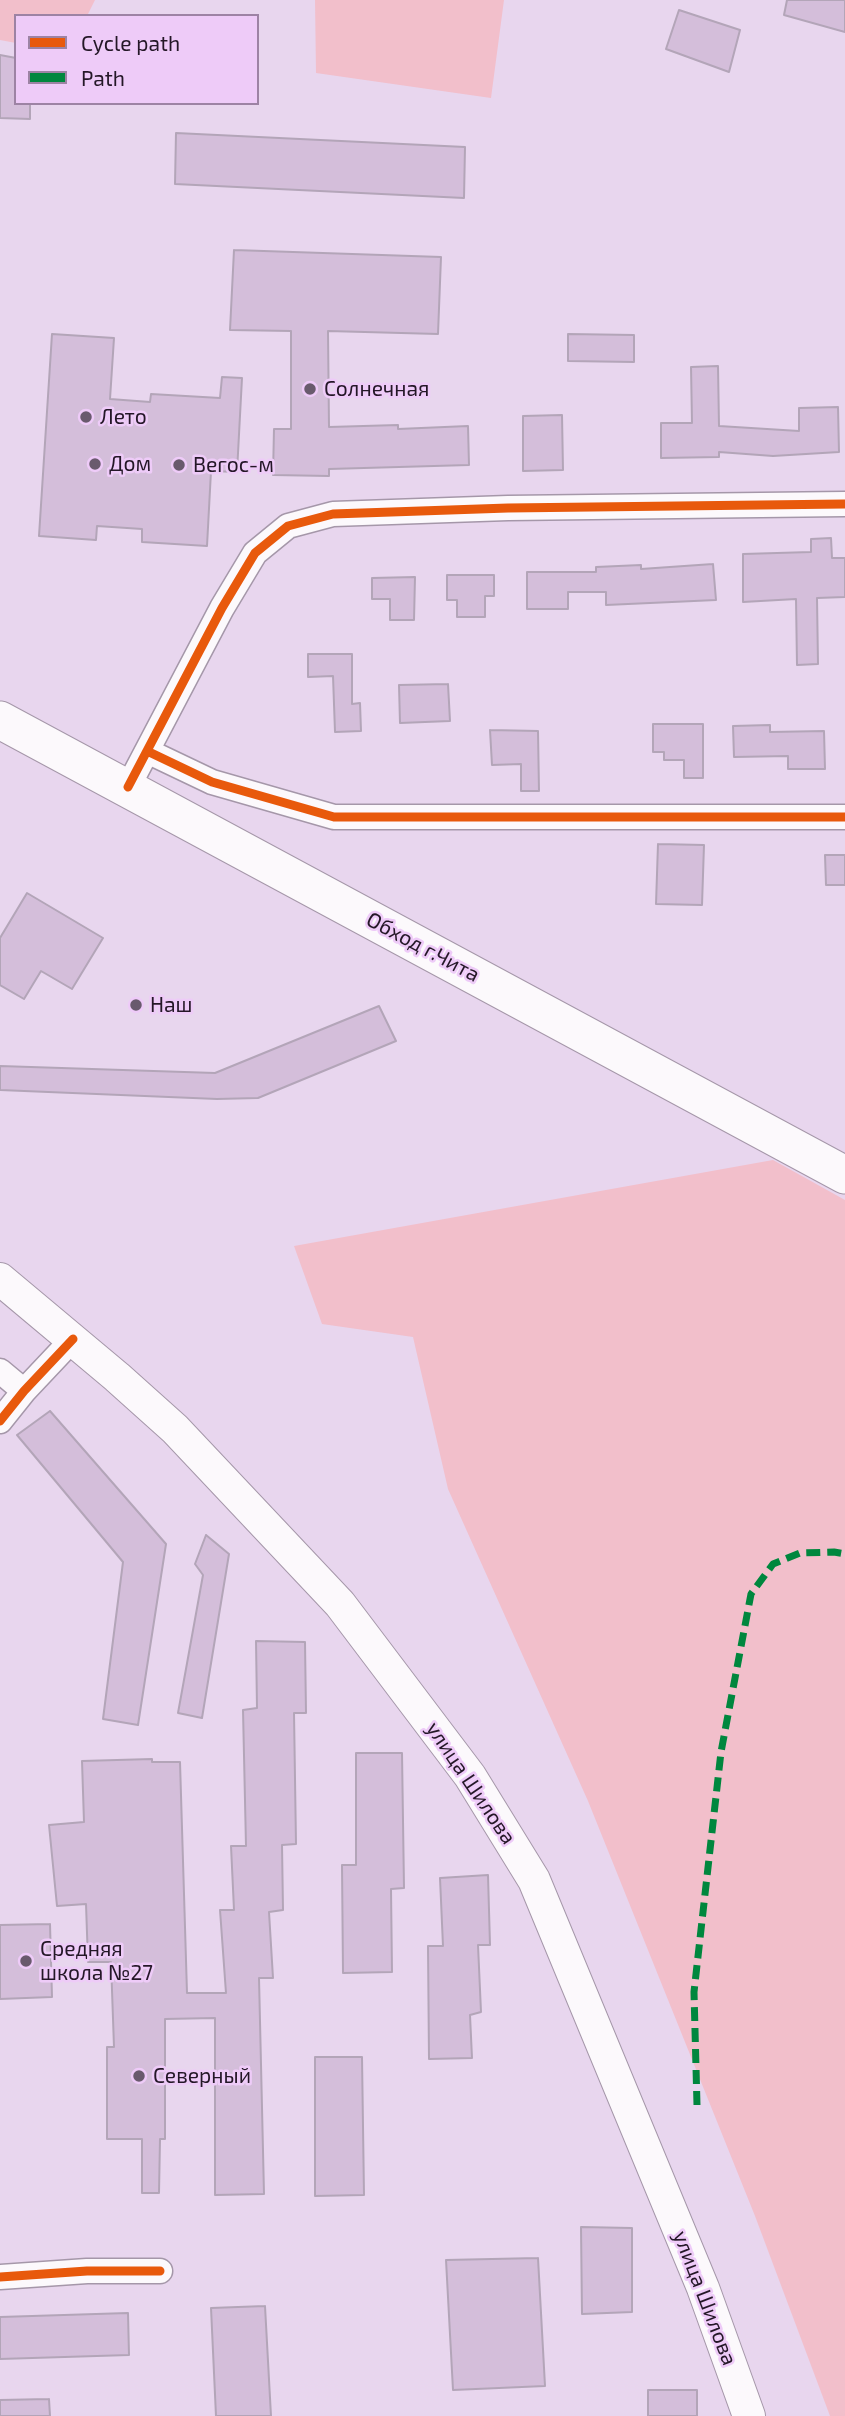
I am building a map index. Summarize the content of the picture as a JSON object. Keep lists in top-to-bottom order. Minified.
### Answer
{"streets":{"highway":["Обход г.Чита"],"main road":["улица Шилова"]},"places":["Солнечная","Лето","Дом","Вегос-м","Наш","Средняя школа №27","Северный"],"legend":["Cycle path","Path"]}
